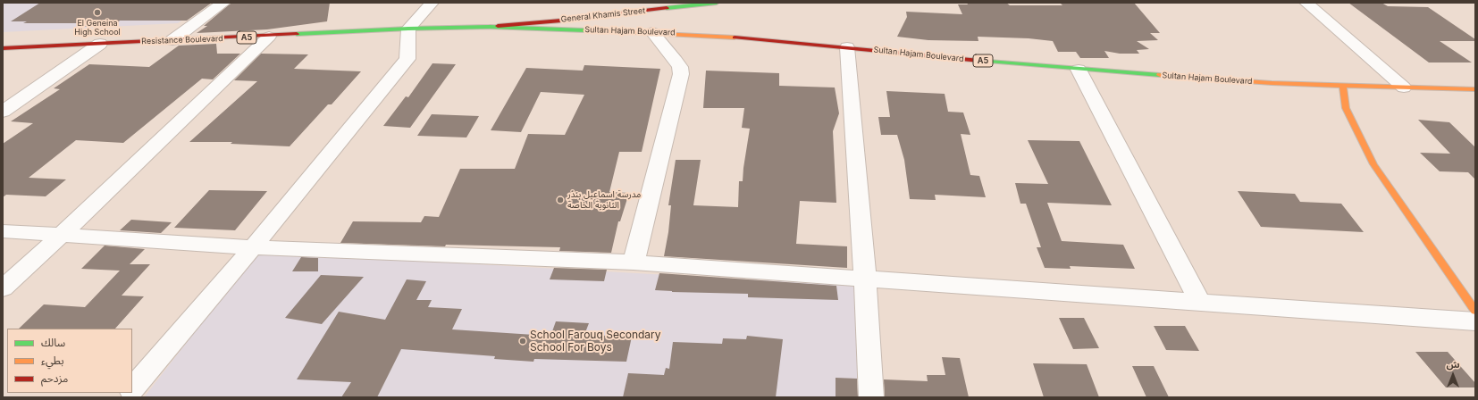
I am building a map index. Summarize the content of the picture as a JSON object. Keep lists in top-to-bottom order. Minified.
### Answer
{"streets":{"main road":["General Khamis Street","Sultan Hajam Boulevard","A5","Resistance Boulevard"]},"crossings":[["General Khamis Street","Sultan Hajam Boulevard"],["General Khamis Street","Resistance Boulevard"],["Sultan Hajam Boulevard","Resistance Boulevard"]],"places":["El Geneina High School","مدرسة اسماعيل بنذر الثانوية الخاصة","School Farouq Secondary School For Boys"],"legend":["سالك","بطيء","مزدحم"],"north":"top"}
